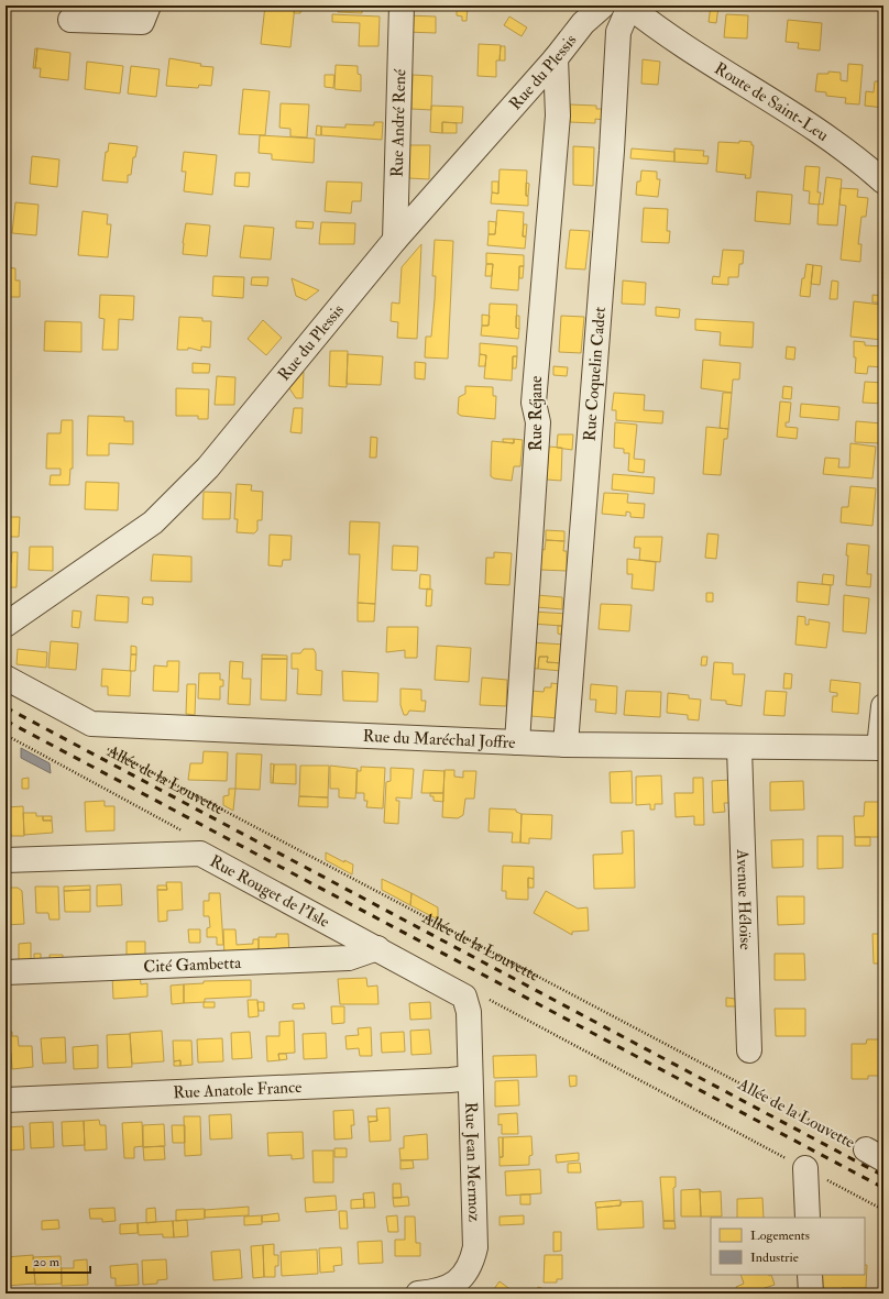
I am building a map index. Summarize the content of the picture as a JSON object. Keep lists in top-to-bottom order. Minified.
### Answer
{"streets":{"street":["Rue du Plessis","Route de Saint-Leu","Rue André René","Rue Coquelin Cadet","Rue Réjane","Rue du Maréchal Joffre","Rue Rouget de l'Isle","Avenue Héloïse","Cité Gambetta","Rue Anatole France","Rue Jean Mermoz"],"path":["Allée de la Louvette"]},"crossings":[["Rue du Plessis","Route de Saint-Leu"],["Rue du Plessis","Rue André René"],["Rue du Plessis","Rue Coquelin Cadet"],["Rue du Plessis","Rue Réjane"],["Route de Saint-Leu","Rue Coquelin Cadet"],["Rue Coquelin Cadet","Rue du Maréchal Joffre"],["Rue Réjane","Rue du Maréchal Joffre"],["Rue du Maréchal Joffre","Allée de la Louvette"],["Rue du Maréchal Joffre","Avenue Héloïse"],["Rue Rouget de l'Isle","Cité Gambetta"],["Rue Rouget de l'Isle","Rue Jean Mermoz"],["Rue Anatole France","Rue Jean Mermoz"]],"legend":["Logements","Industrie"],"scale_bar":"20 m"}
